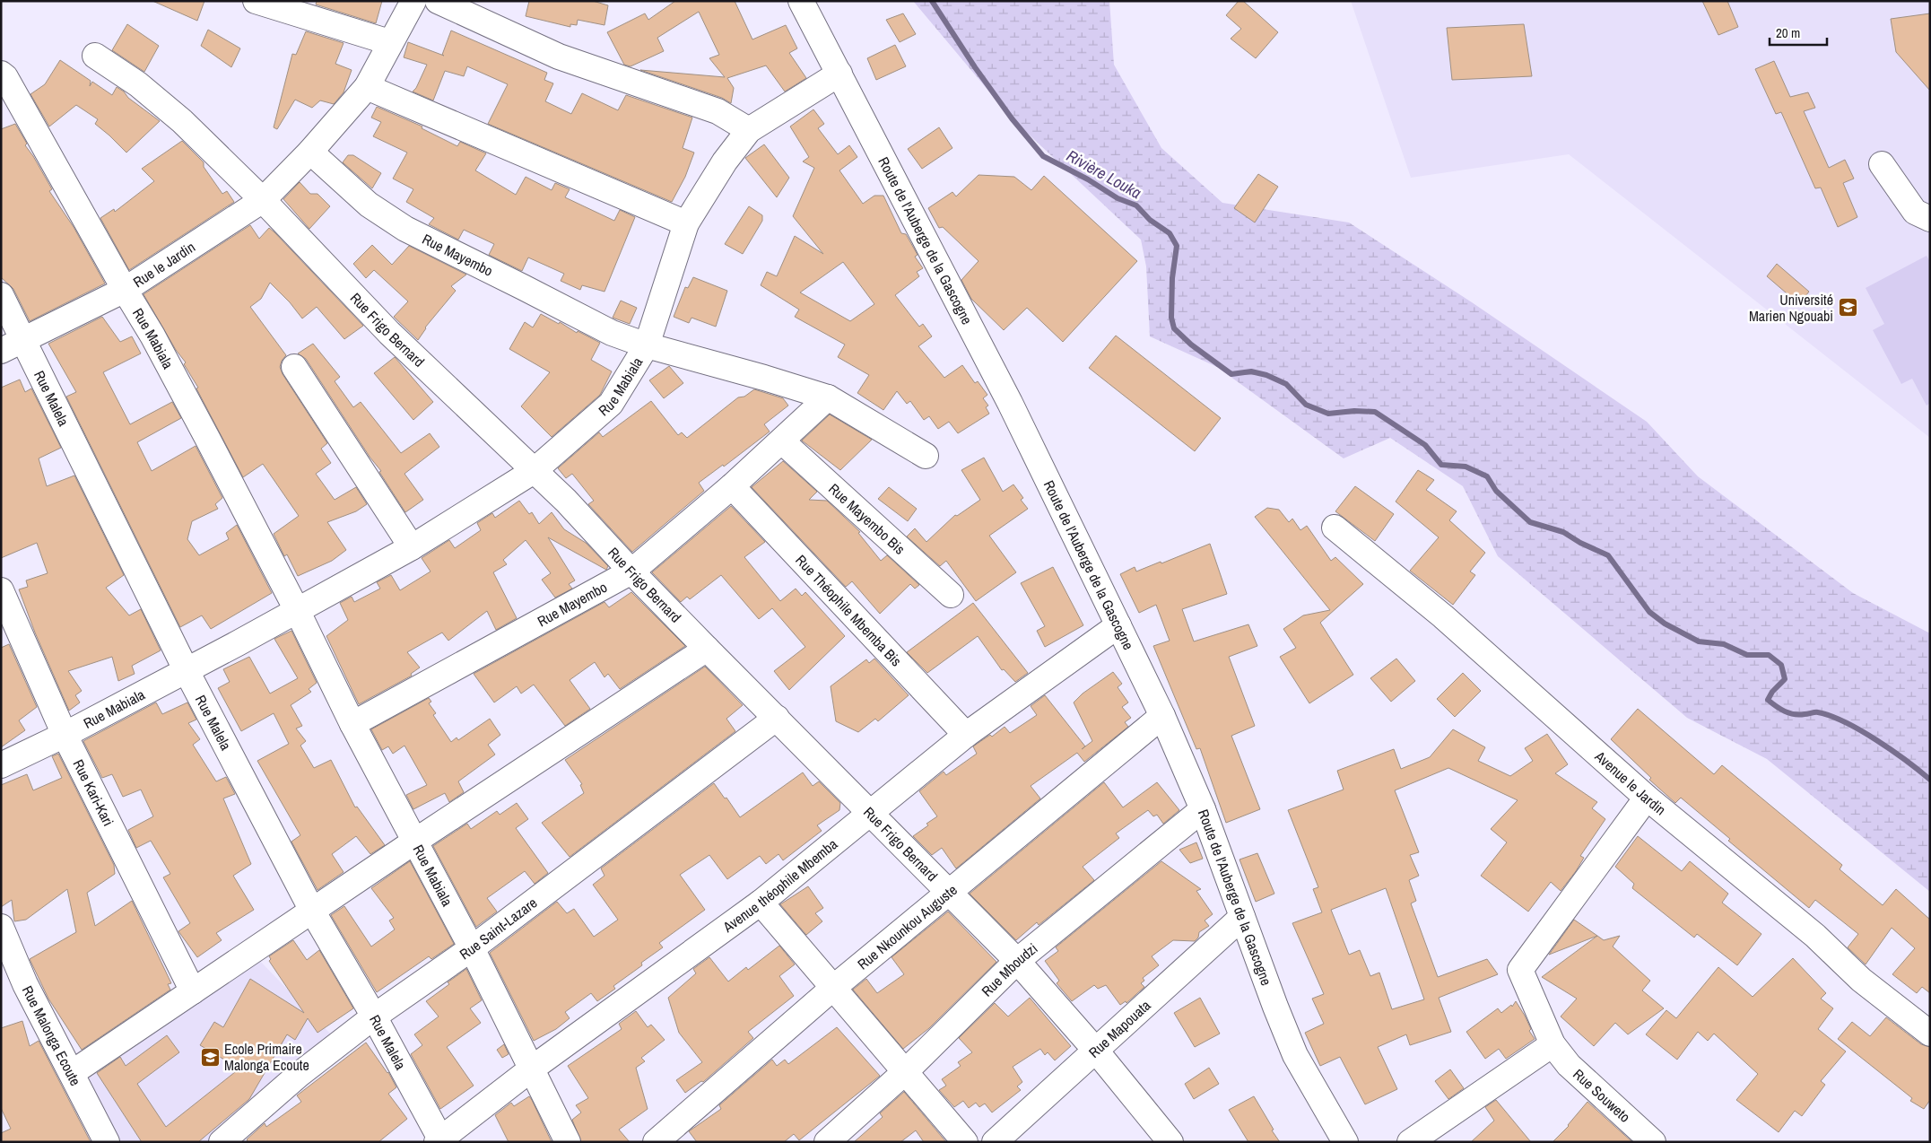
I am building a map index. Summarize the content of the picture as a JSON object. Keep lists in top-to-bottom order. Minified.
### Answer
{"streets":{"street":["Route de l'Auberge de la Gascogne","Rue Mayembo","Rue le Jardin","Rue Frigo Bernard","Rue Mabiala","Rue Malela","Rue Mayembo Bis","Rue Théophile Mbemba Bis","Avenue le Jardin","Rue Kari-Kari","Avenue théophile Mbemba","Rue Nkounkou Auguste","Rue Saint-Lazare","Rue Mboudzi","Rue Mapouata","Rue Malonga Ecoute","Rue Souweto"]},"crossings":[["Route de l'Auberge de la Gascogne","Rue Mabiala"],["Route de l'Auberge de la Gascogne","Avenue théophile Mbemba"],["Route de l'Auberge de la Gascogne","Rue Nkounkou Auguste"],["Route de l'Auberge de la Gascogne","Rue Mboudzi"],["Route de l'Auberge de la Gascogne","Rue Mapouata"],["Rue Mayembo","Rue le Jardin"],["Rue Mayembo","Rue Frigo Bernard"],["Rue Mayembo","Rue Mabiala"],["Rue Mayembo","Rue Mayembo Bis"],["Rue Mayembo","Rue Théophile Mbemba Bis"],["Rue le Jardin","Rue Frigo Bernard"],["Rue le Jardin","Rue Mabiala"],["Rue le Jardin","Rue Malela"],["Rue Frigo Bernard","Rue Mabiala"],["Rue Frigo Bernard","Avenue théophile Mbemba"],["Rue Frigo Bernard","Rue Nkounkou Auguste"],["Rue Frigo Bernard","Rue Saint-Lazare"],["Rue Frigo Bernard","Rue Mboudzi"],["Rue Frigo Bernard","Rue Mapouata"],["Rue Mabiala","Rue Malela"],["Rue Mabiala","Rue Kari-Kari"],["Rue Mabiala","Avenue théophile Mbemba"],["Rue Mabiala","Rue Saint-Lazare"],["Rue Malela","Avenue théophile Mbemba"],["Rue Malela","Rue Saint-Lazare"],["Rue Théophile Mbemba Bis","Avenue théophile Mbemba"],["Avenue le Jardin","Rue Souweto"]],"water":["Rivière Louka"],"places":{"school or university":["Université Marien Ngouabi","Ecole Primaire Malonga Ecoute"]},"scale_bar":"20 m"}
